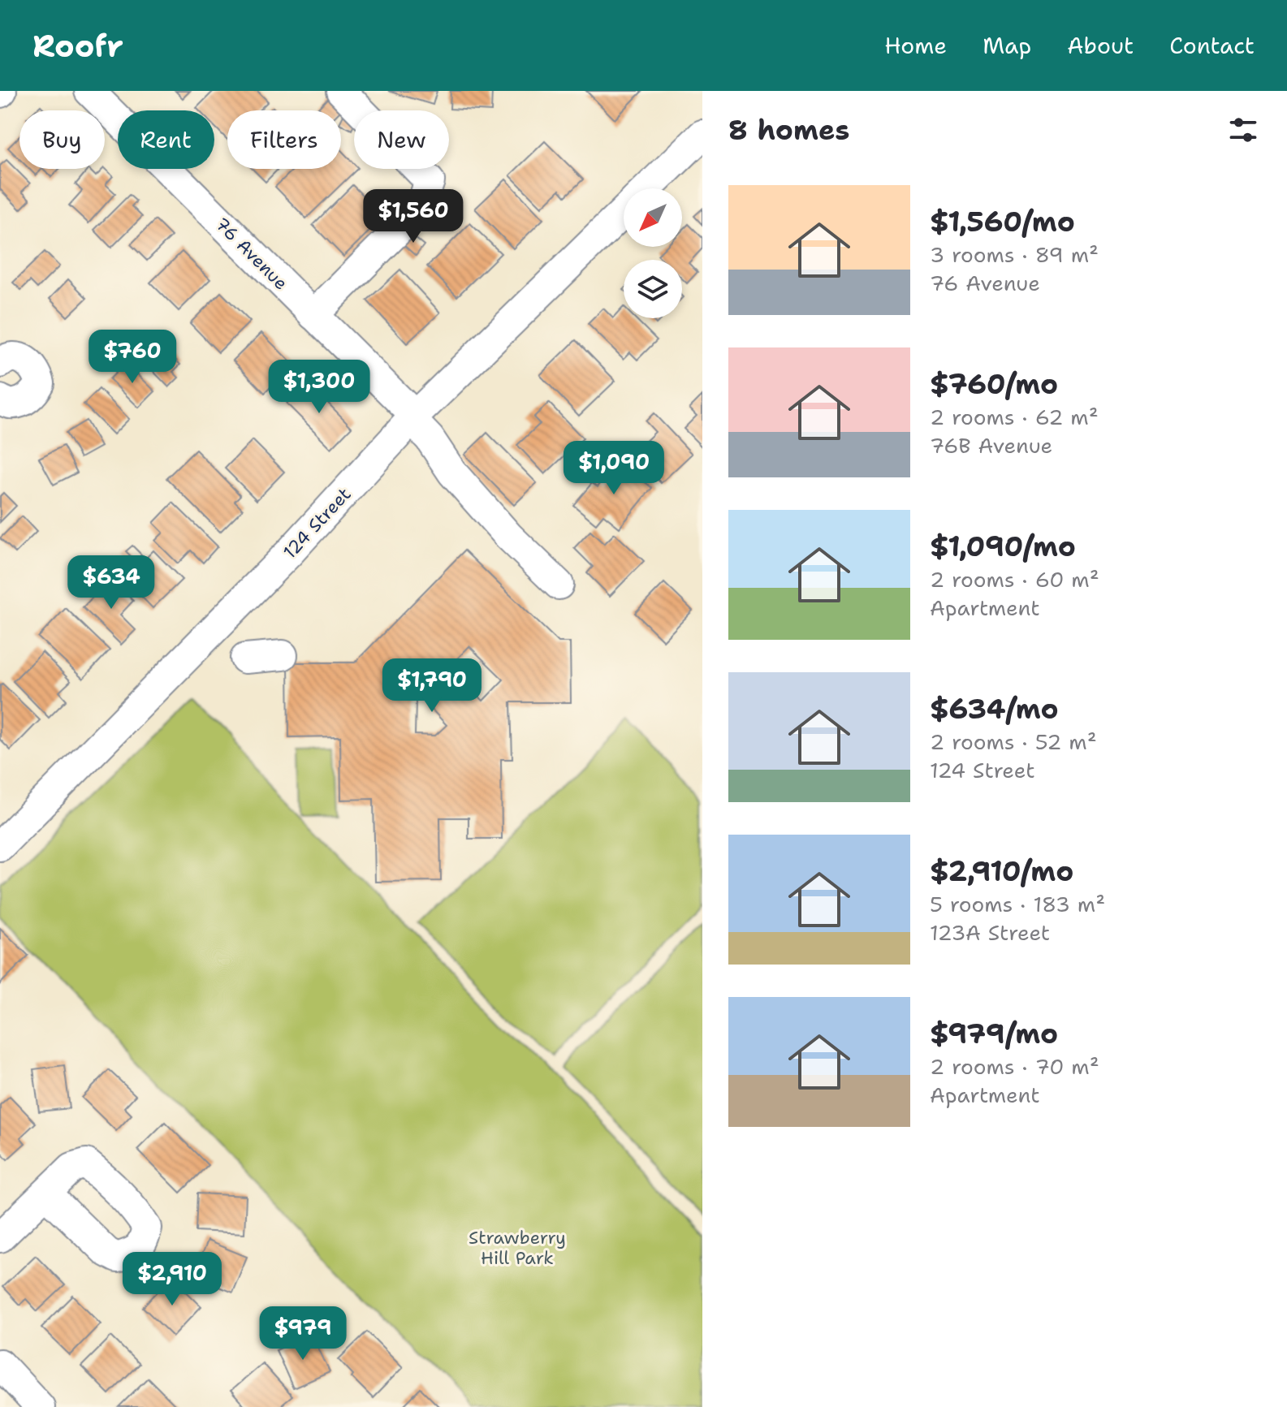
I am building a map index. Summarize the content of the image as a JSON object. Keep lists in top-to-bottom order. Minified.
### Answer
{"streets":{"street":["76 Avenue","124 Street"]},"crossings":[["76 Avenue","124 Street"]],"parks":["Strawberry Hill Park"],"north":"bottom left","page":{"header":"Roofr","nav":["Home","Map","About","Contact"],"heading":"8 homes","chip":["Buy","Rent","Filters","New"],"list":[{"name":"$1,560/mo","note":"3 rooms · 89 m² · 76 Avenue"},{"name":"$760/mo","note":"2 rooms · 62 m² · 76B Avenue"},{"name":"$1,090/mo","note":"2 rooms · 60 m² · Apartment"},{"name":"$634/mo","note":"2 rooms · 52 m² · 124 Street"},{"name":"$2,910/mo","note":"5 rooms · 183 m² · 123A Street"},{"name":"$979/mo","note":"2 rooms · 70 m² · Apartment"}],"price":["$1,560","$760","$1,300","$1,090","$634","$1,790","$2,910","$979"]}}
